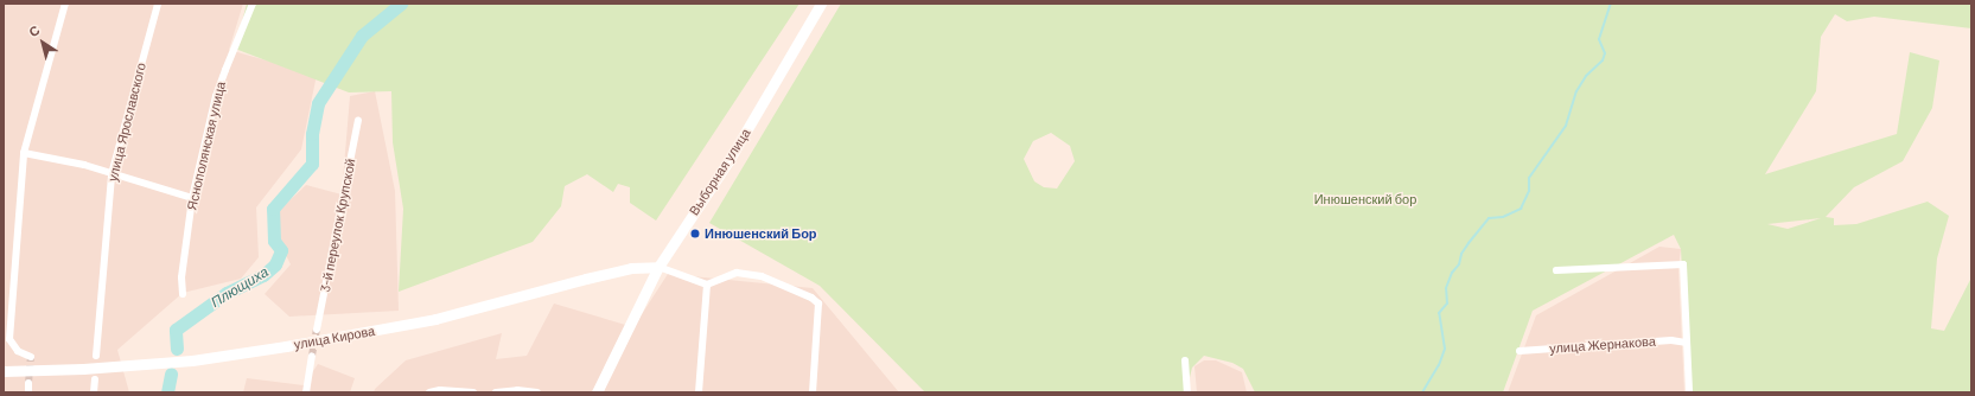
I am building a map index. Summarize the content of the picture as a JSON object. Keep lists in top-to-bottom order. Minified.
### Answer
{"streets":{"main road":["Выборная улица","улица Кирова"],"street":["улица Ярославского","Яснополянская улица","3-й переулок Крупской","улица Жернакова"]},"crossings":[["Выборная улица","улица Кирова"]],"water":["Плющиха"],"parks":["Инюшенский бор"],"places":["Инюшенский Бор"],"north":"top left"}
